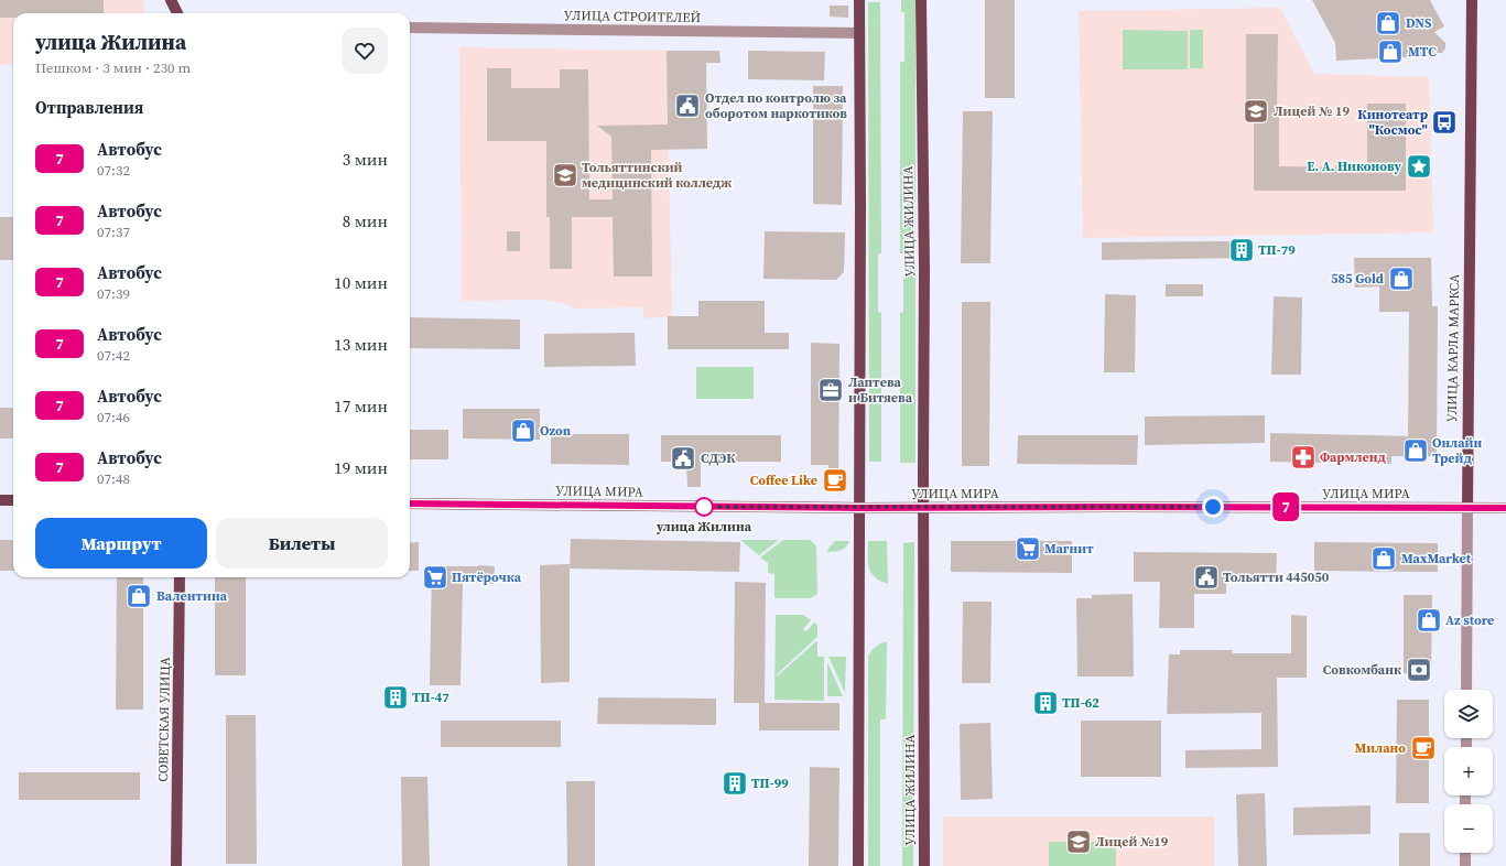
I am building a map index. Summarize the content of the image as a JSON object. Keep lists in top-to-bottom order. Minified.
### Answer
{"streets":{"main road":["УЛИЦА ЖИЛИНА","УЛИЦА КАРЛА МАРКСА","УЛИЦА МИРА","СОВЕТСКАЯ УЛИЦА"],"street":["УЛИЦА СТРОИТЕЛЕЙ"]},"crossings":[["УЛИЦА ЖИЛИНА","УЛИЦА МИРА"],["УЛИЦА КАРЛА МАРКСА","УЛИЦА МИРА"]],"places":{"shop":["DNS","МТС","585 Gold","Ozon","Онлайн Трейд","MaxMarket","Валентина","Az store"],"public building":["Отдел по контролю за оборотом наркотиков","СДЭК","Тольятти 445050"],"school or university":["Лицей № 19","Тольяттинский медицинский колледж","Лицей №19"],"bus stop":["Кинотеатр \"Космос\""],"place":["Е. А. Никонову"],"building":["ТП-79","ТП-47","ТП-62","ТП-99"],"office":["Лаптева и Битяева"],"pharmacy":["Фармленд"],"cafe":["Coffee Like","Милано"],"other":["улица Жилина"],"supermarket":["Магнит","Пятёрочка"],"bank":["Совкомбанк"]},"lines":["bus line 7"],"page":{"on_map":"7","heading":[["улица Жилина","Пешком · 3 мин · 230 m"],"Отправления"],"list":[{"mark":"7","name":"Автобус","note":"07:32","value":"3 мин"},{"mark":"7","name":"Автобус","note":"07:37","value":"8 мин"},{"mark":"7","name":"Автобус","note":"07:39","value":"10 мин"},{"mark":"7","name":"Автобус","note":"07:42","value":"13 мин"},{"mark":"7","name":"Автобус","note":"07:46","value":"17 мин"},{"mark":"7","name":"Автобус","note":"07:48","value":"19 мин"}],"buttons":["Маршрут","Билеты"],"map_buttons":["+","−"]}}
